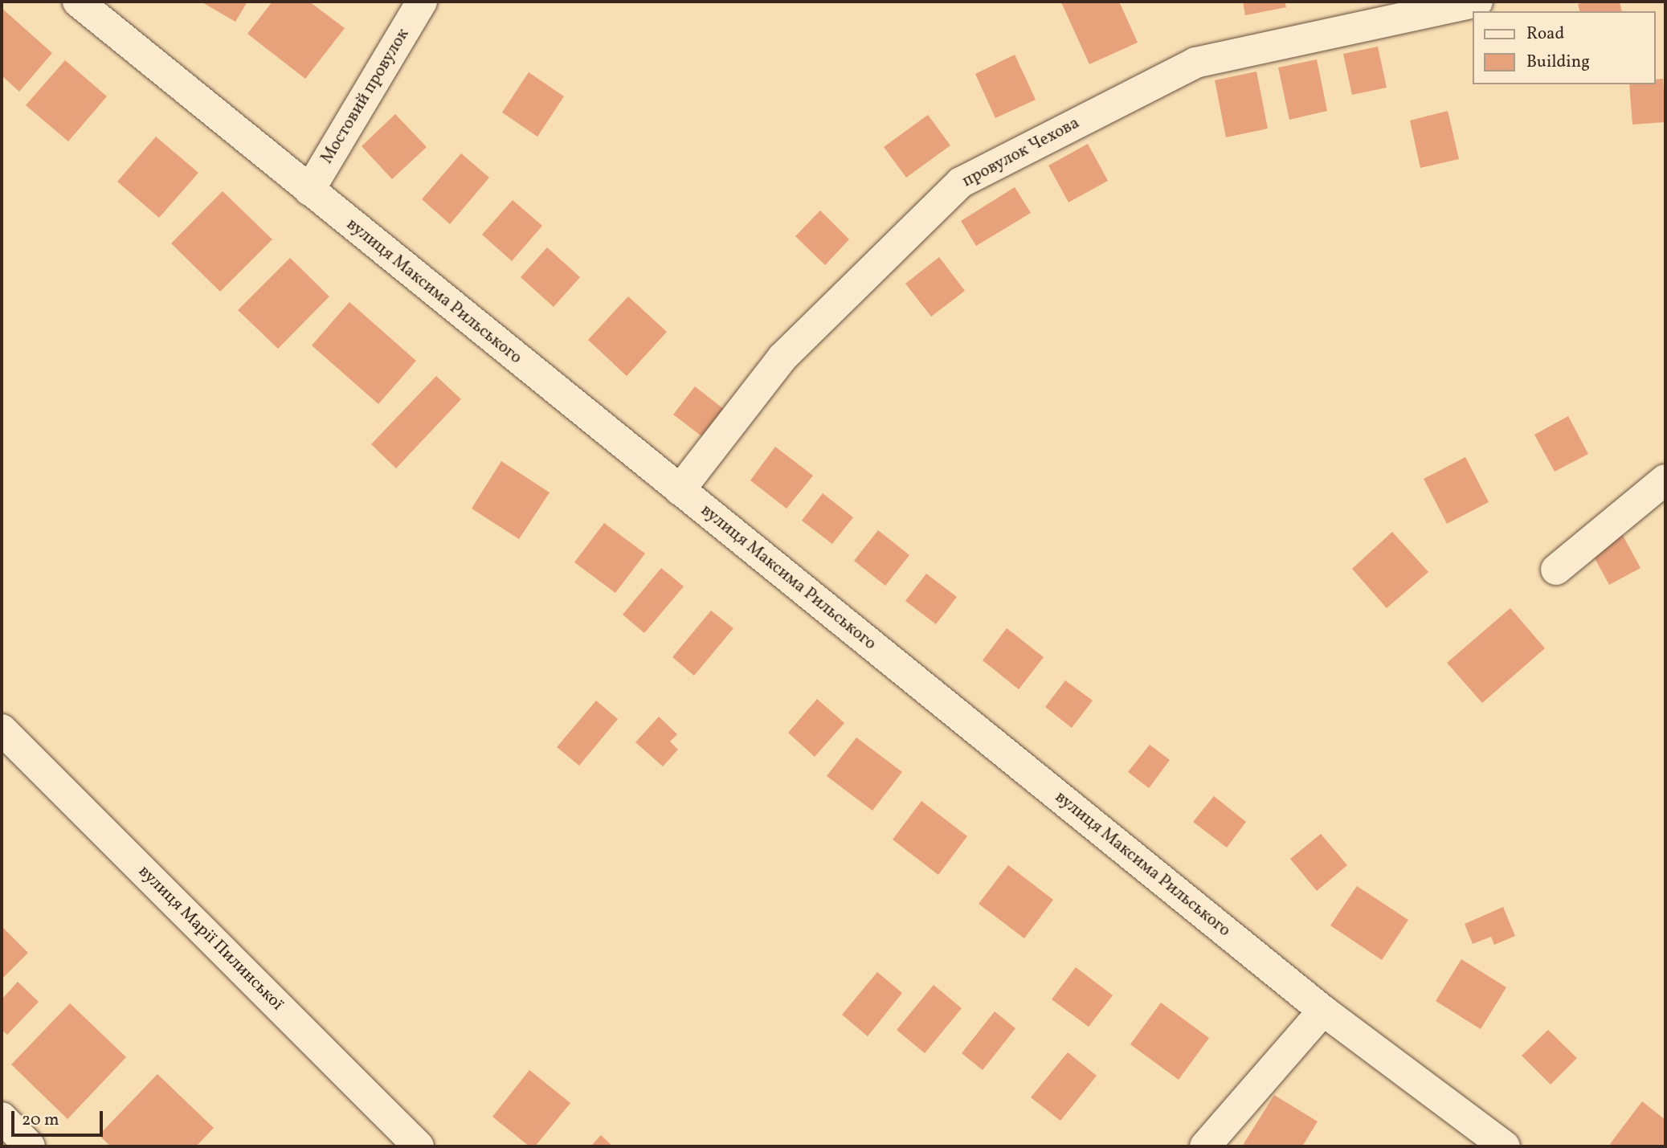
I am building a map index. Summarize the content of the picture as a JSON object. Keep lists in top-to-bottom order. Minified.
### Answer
{"streets":{"street":["Мостовий провулок","провулок Чехова","вулиця Максима Рильського","вулиця Марії Пилинської"]},"crossings":[["Мостовий провулок","вулиця Максима Рильського"],["провулок Чехова","вулиця Максима Рильського"]],"legend":["Road","Building"],"scale_bar":"20 m"}
